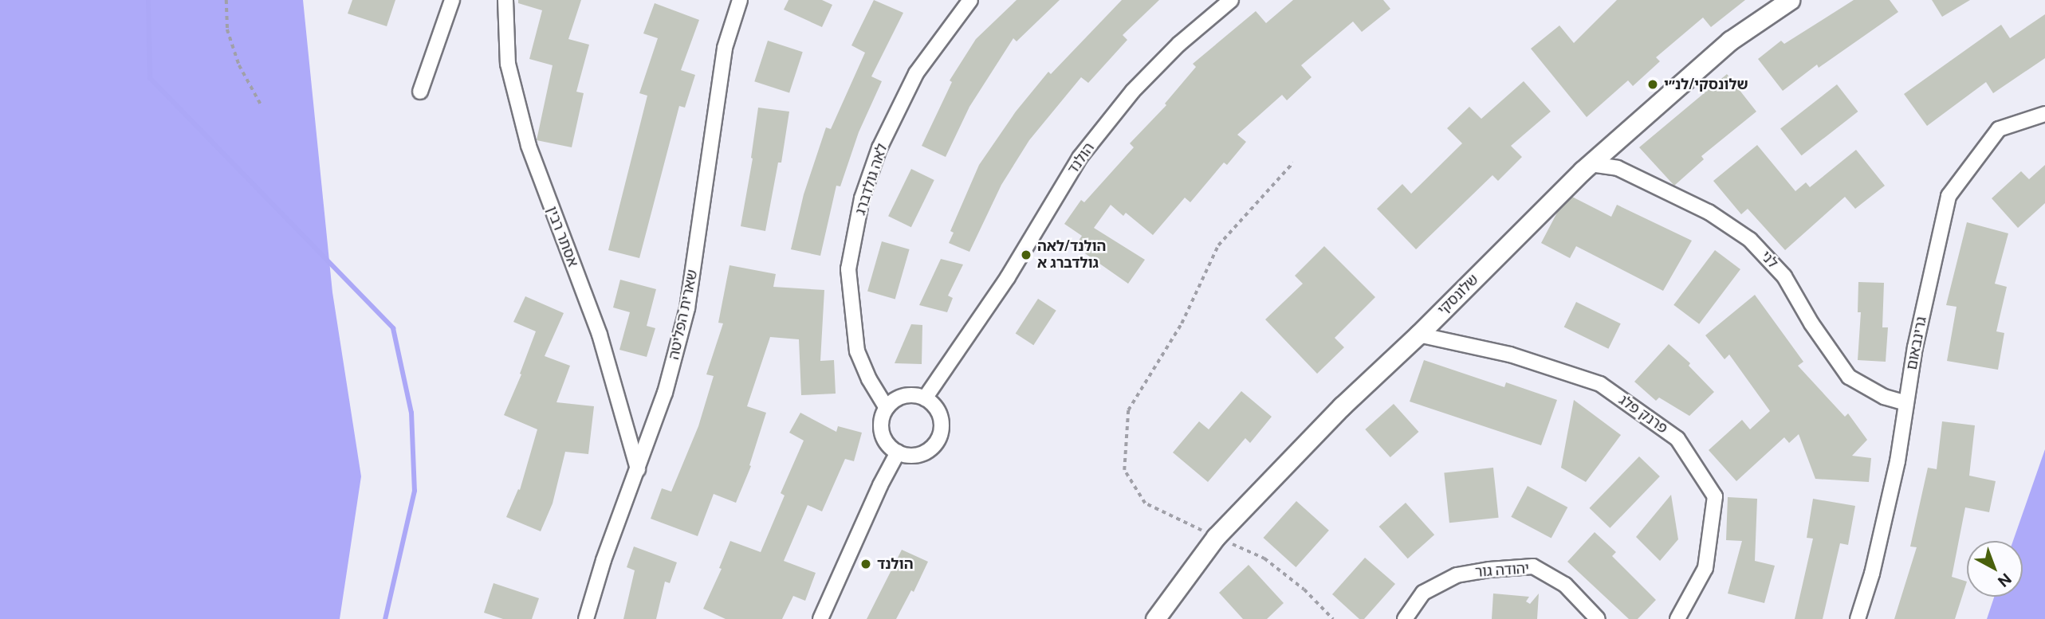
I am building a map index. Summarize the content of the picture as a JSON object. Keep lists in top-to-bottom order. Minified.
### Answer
{"streets":{"street":["הולנד","לאה גולדברג","אסתר רבין","לני","שלונסקי","שארית הפליטה","גרינבאום","פרנק פלג","יהודה גור"]},"crossings":[["הולנד","לאה גולדברג"],["אסתר רבין","שארית הפליטה"],["לני","שלונסקי"],["לני","גרינבאום"],["שלונסקי","פרנק פלג"]],"places":["שלונסקי/לנ״י","הולנד/לאה גולדברג א","הולנד"],"north":"bottom right"}
